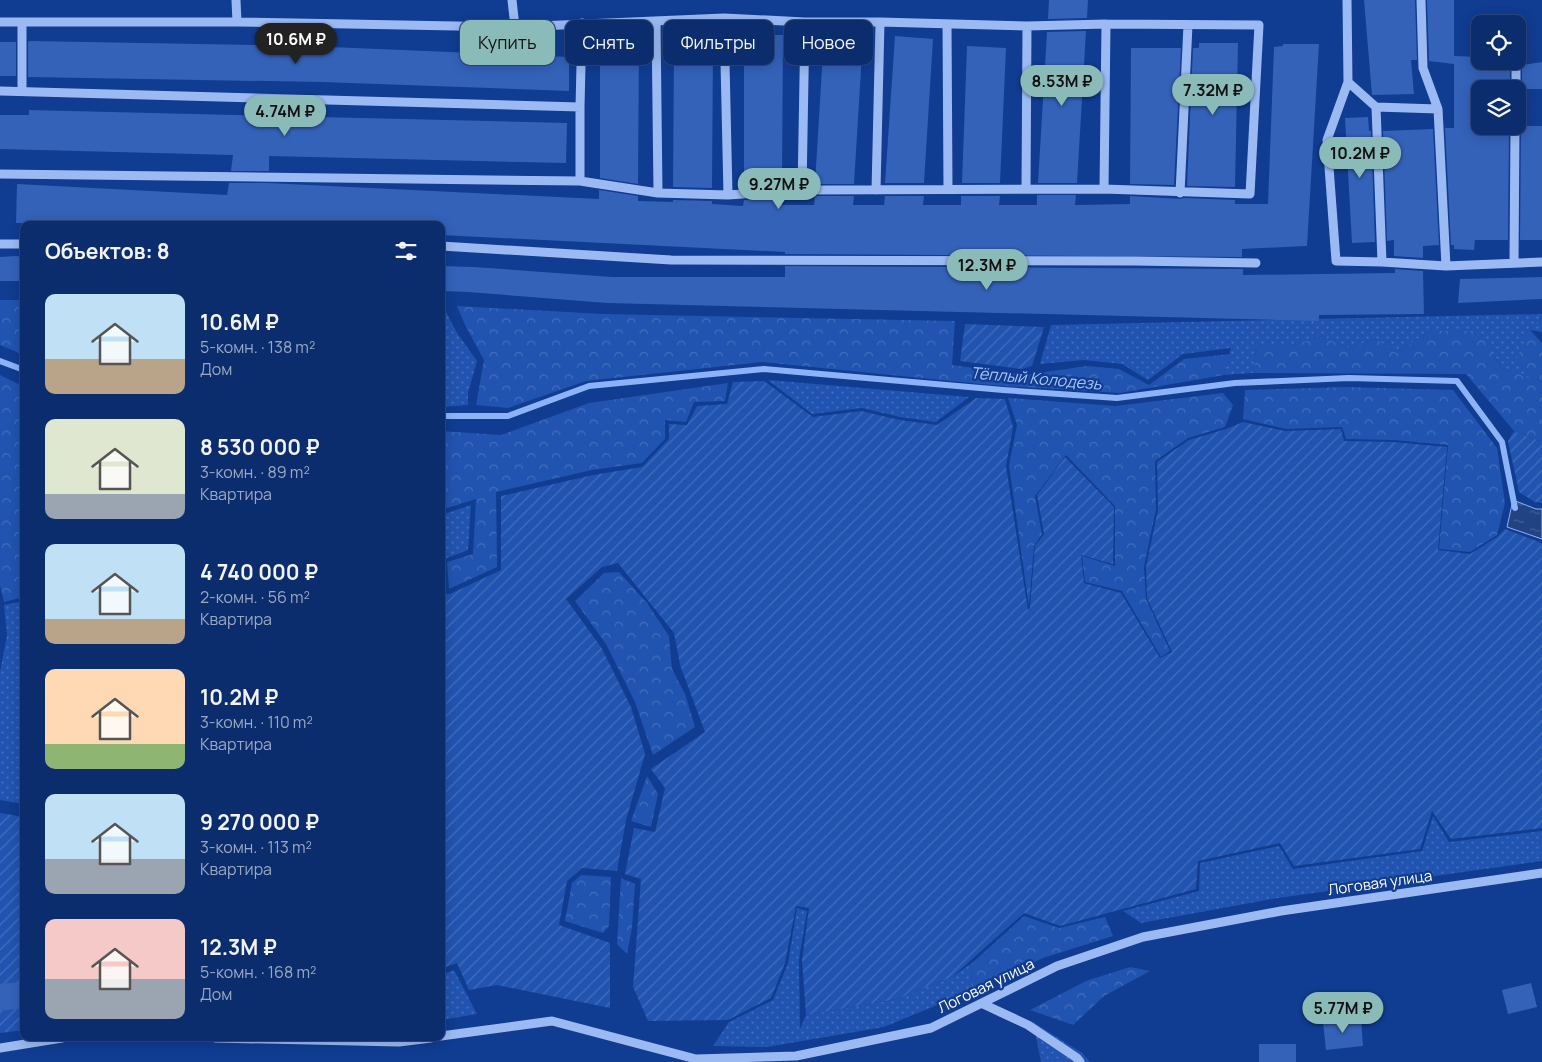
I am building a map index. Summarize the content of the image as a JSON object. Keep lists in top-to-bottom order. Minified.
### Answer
{"streets":{"street":["Логовая улица"]},"water":["Тёплый Колодезь"],"page":{"chip":["Купить","Снять","Фильтры","Новое"],"price":["10.6M ₽","8.53M ₽","7.32M ₽","4.74M ₽","10.2M ₽","9.27M ₽","12.3M ₽","5.77M ₽"],"heading":"Объектов: 8","list":[{"name":"10.6M ₽","note":"5-комн. · 138 m² · Дом"},{"name":"8 530 000 ₽","note":"3-комн. · 89 m² · Квартира"},{"name":"4 740 000 ₽","note":"2-комн. · 56 m² · Квартира"},{"name":"10.2M ₽","note":"3-комн. · 110 m² · Квартира"},{"name":"9 270 000 ₽","note":"3-комн. · 113 m² · Квартира"},{"name":"12.3M ₽","note":"5-комн. · 168 m² · Дом"}]}}
